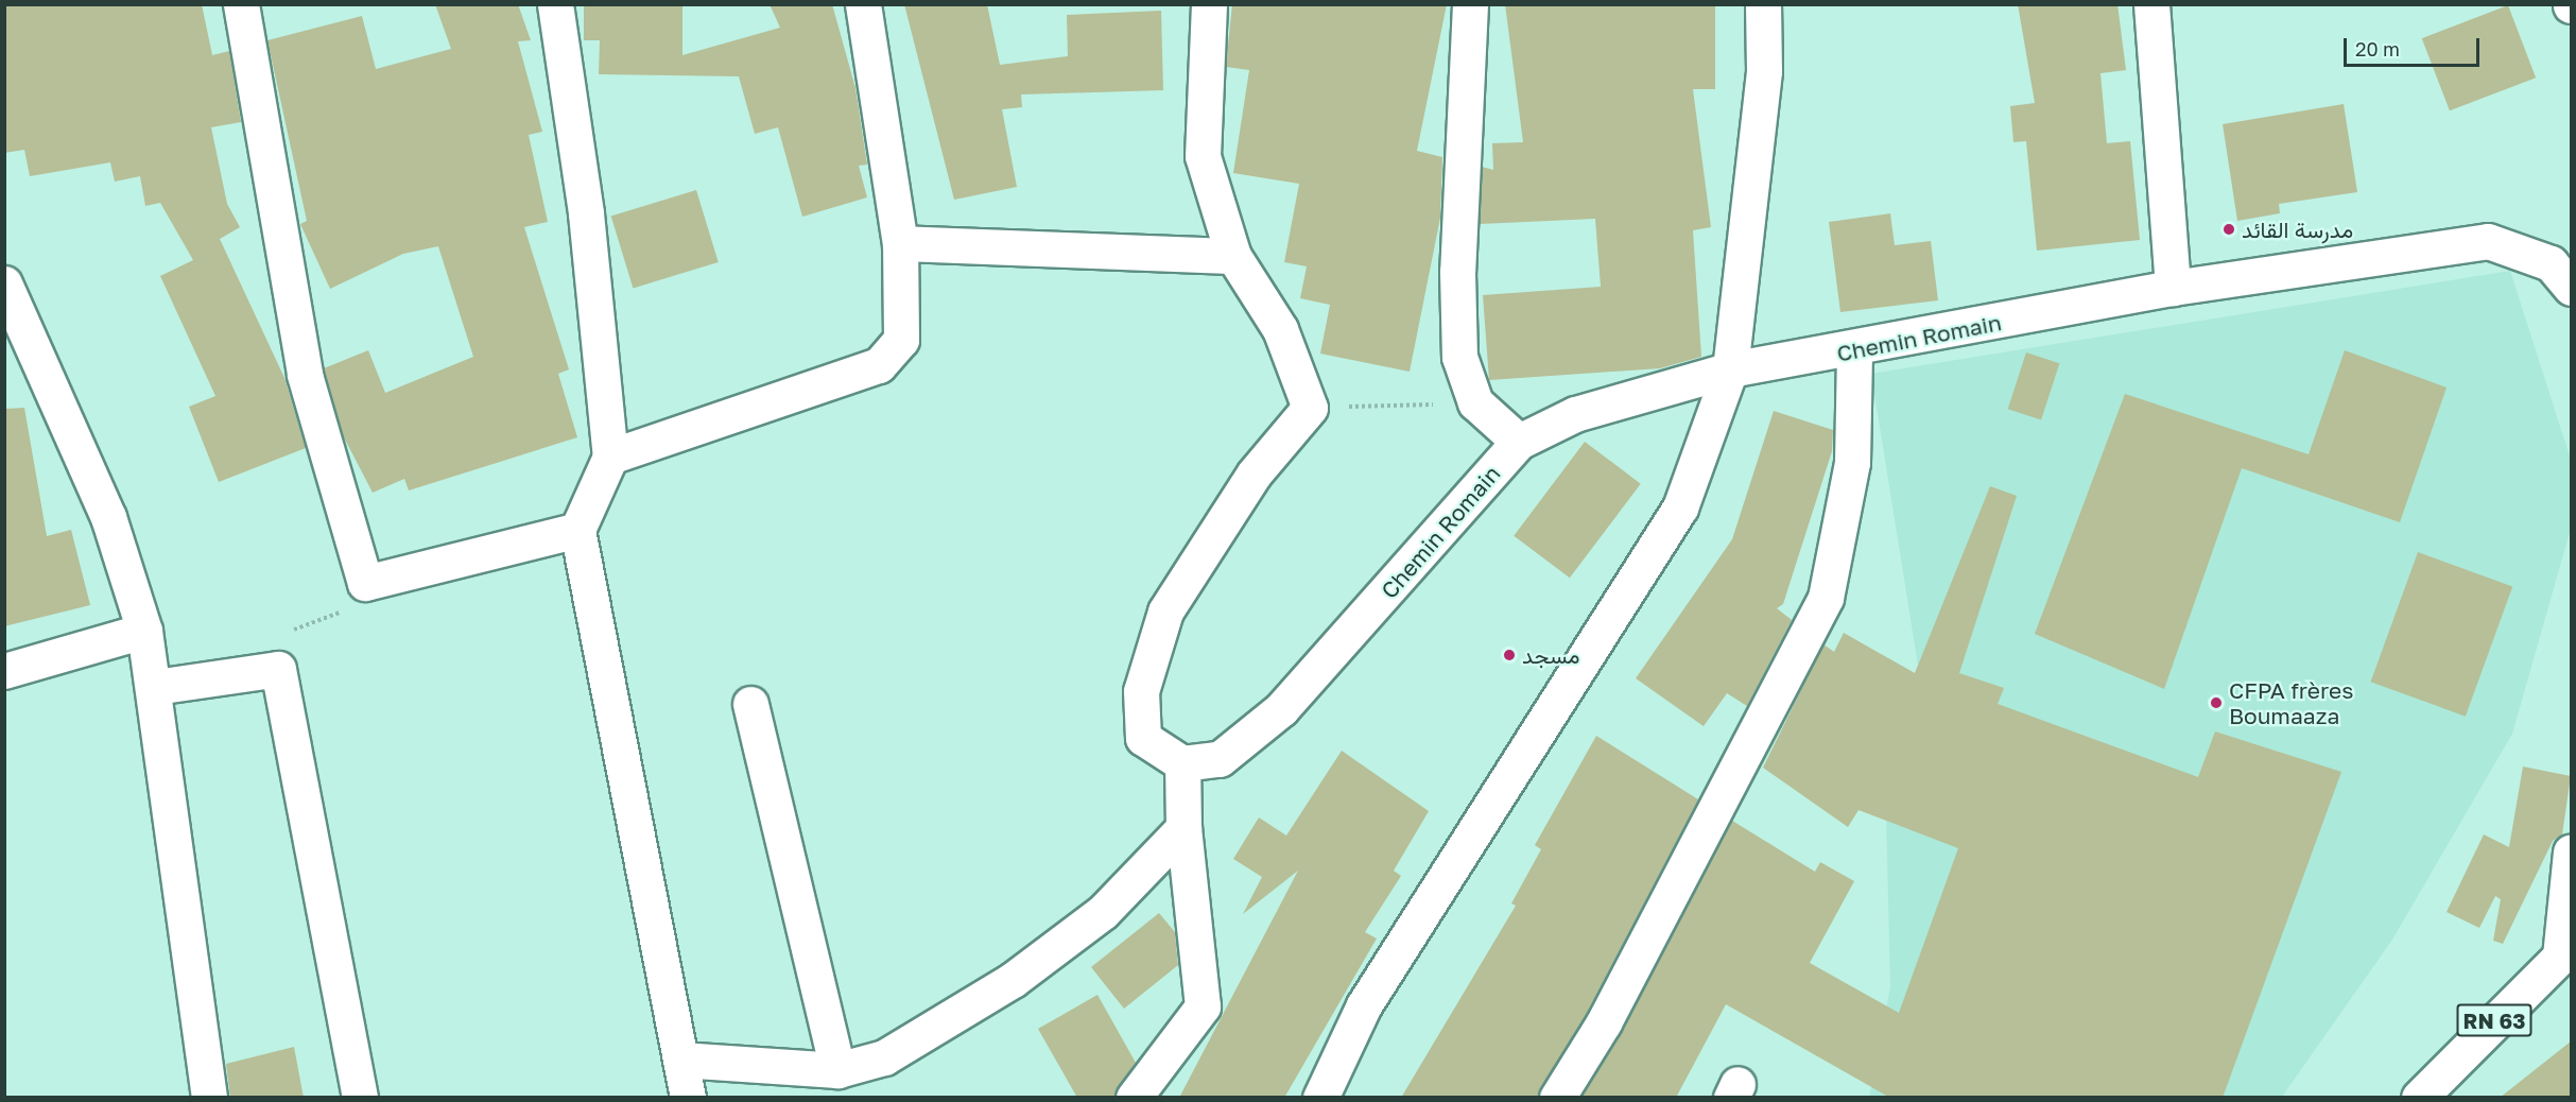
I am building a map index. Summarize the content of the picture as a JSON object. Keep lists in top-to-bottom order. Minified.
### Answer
{"streets":{"street":["Chemin Romain","RN 63"]},"places":["مدرسة القائد","مسجد","CFPA frères Boumaaza"],"scale_bar":"20 m"}
